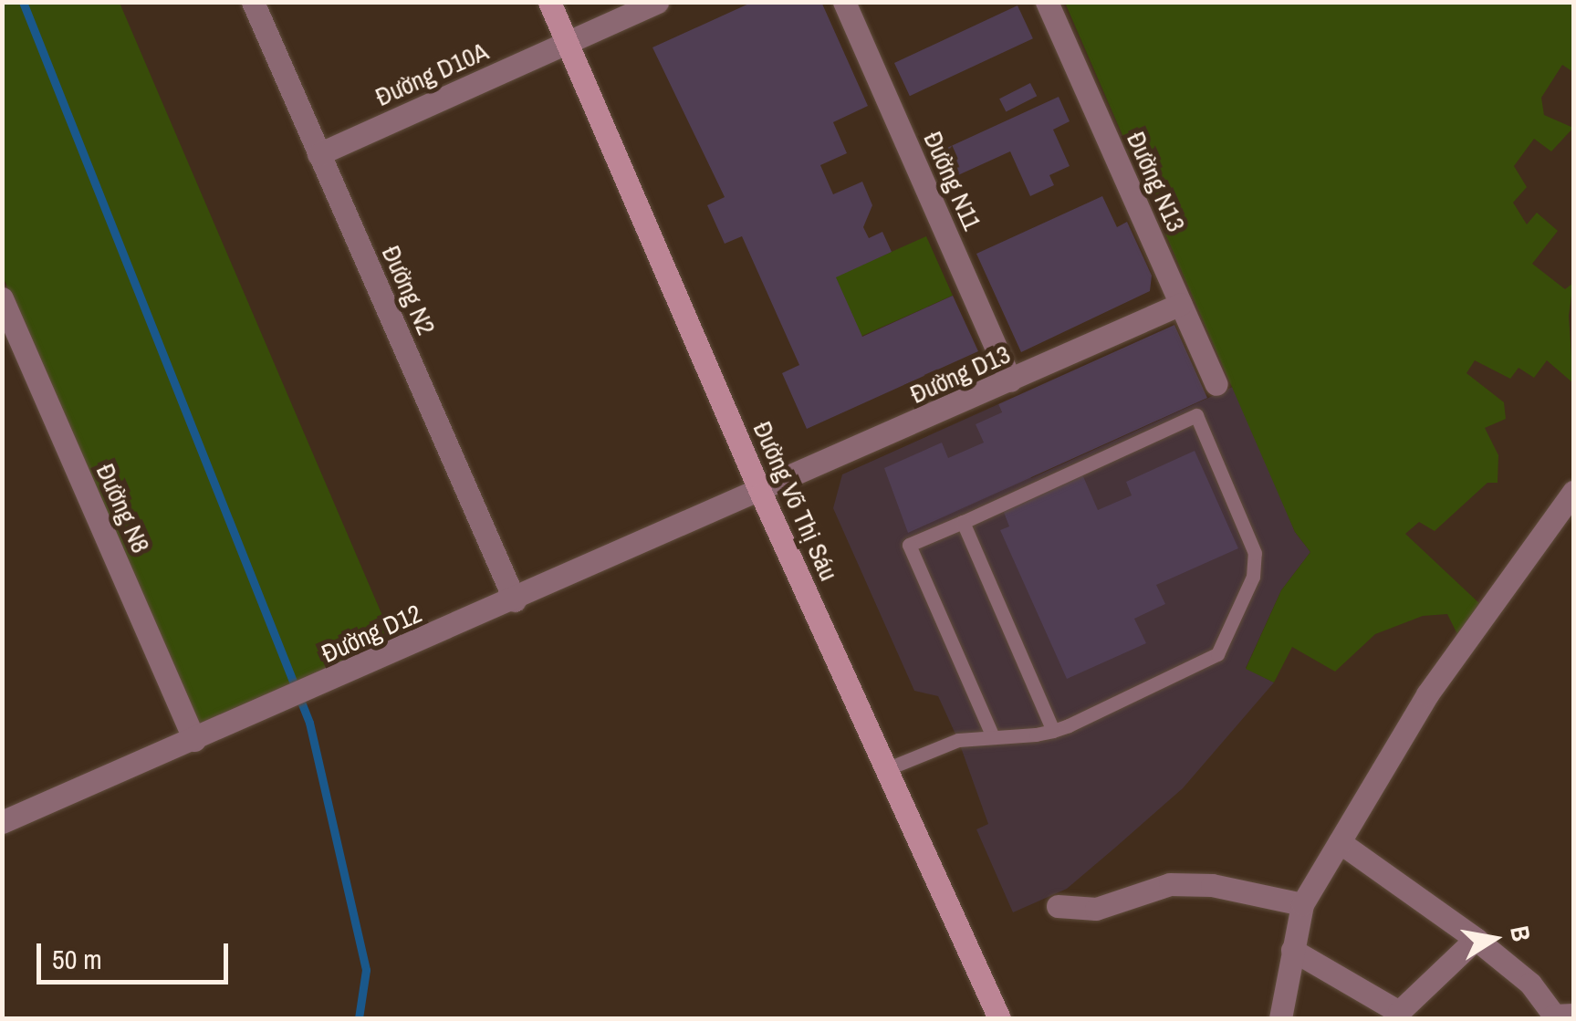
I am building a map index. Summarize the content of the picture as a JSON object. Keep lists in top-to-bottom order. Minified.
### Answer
{"streets":{"main road":["Đường Võ Thị Sáu"],"street":["Đường D10A","Đường N11","Đường N13","Đường N2","Đường D13","Đường N8","Đường D12"]},"crossings":[["Đường D10A","Đường N2"],["Đường D10A","Đường Võ Thị Sáu"],["Đường N11","Đường D13"],["Đường N13","Đường D13"],["Đường N2","Đường D12"],["Đường D13","Đường Võ Thị Sáu"],["Đường D13","Đường D12"],["Đường Võ Thị Sáu","Đường D12"],["Đường N8","Đường D12"]],"scale_bar":"50 m","north":"right"}
